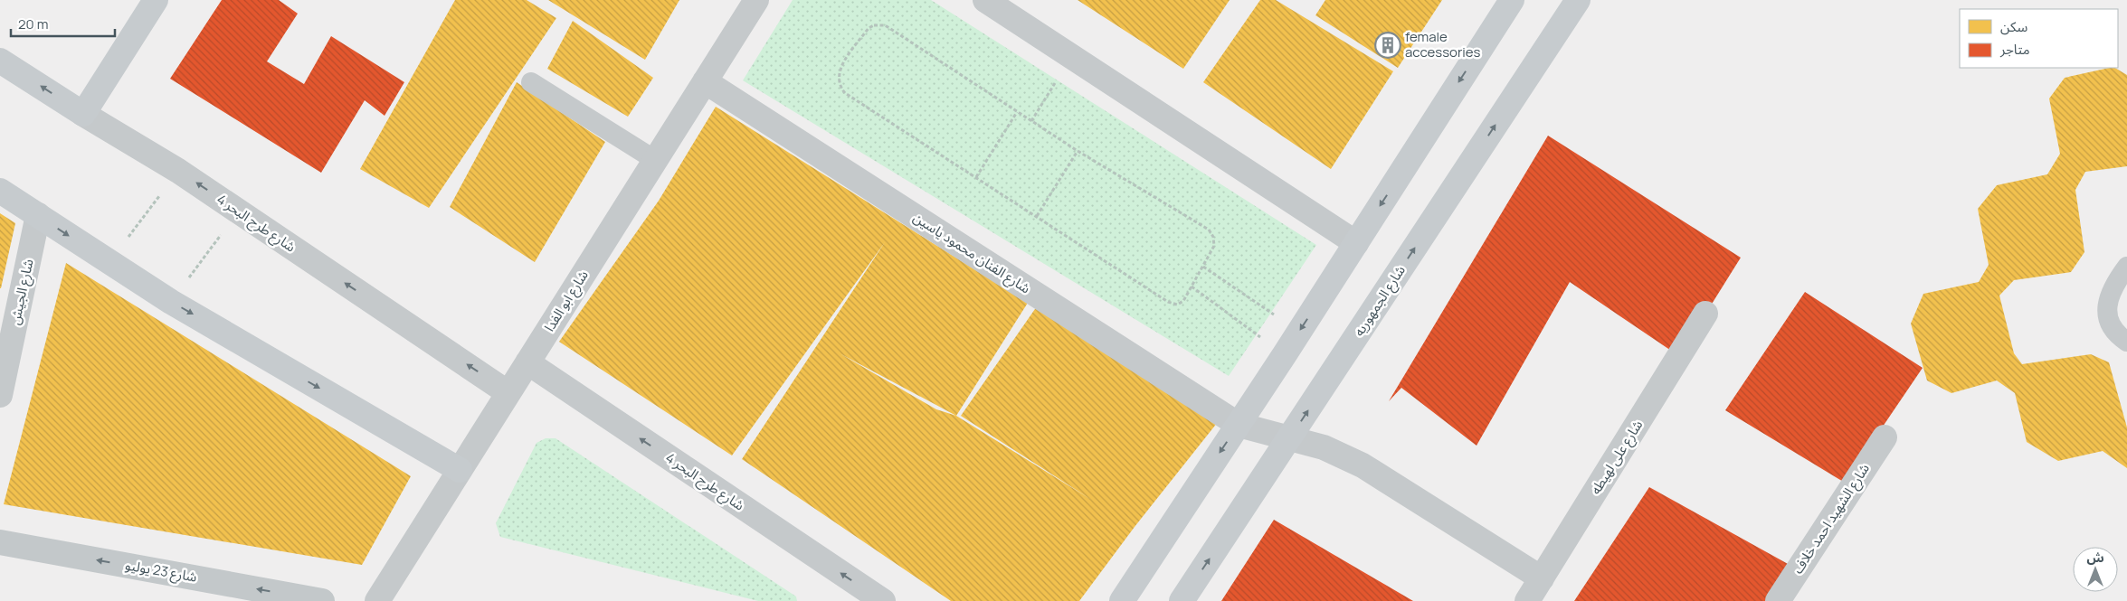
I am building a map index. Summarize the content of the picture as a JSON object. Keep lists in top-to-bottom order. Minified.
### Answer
{"streets":{"main road":["شارع طرح البحر 4","شارع الجمهوريه","شارع 23 يوليو"],"street":["شارع الفنان محمود ياسين","شارع الجيش","شارع ابو الفدا","شارع على لهيطه","شارع الشهيد احمد خلاف"]},"crossings":[["شارع طرح البحر 4","شارع ابو الفدا"],["شارع الفنان محمود ياسين","شارع ابو الفدا"],["شارع الفنان محمود ياسين","شارع الجمهوريه"],["شارع الفنان محمود ياسين","شارع على لهيطه"]],"one_way":["شارع 23 يوليو"],"places":{"building":["female accessories"]},"legend":["سكن","متاجر"],"scale_bar":"20 m","north":"top"}
